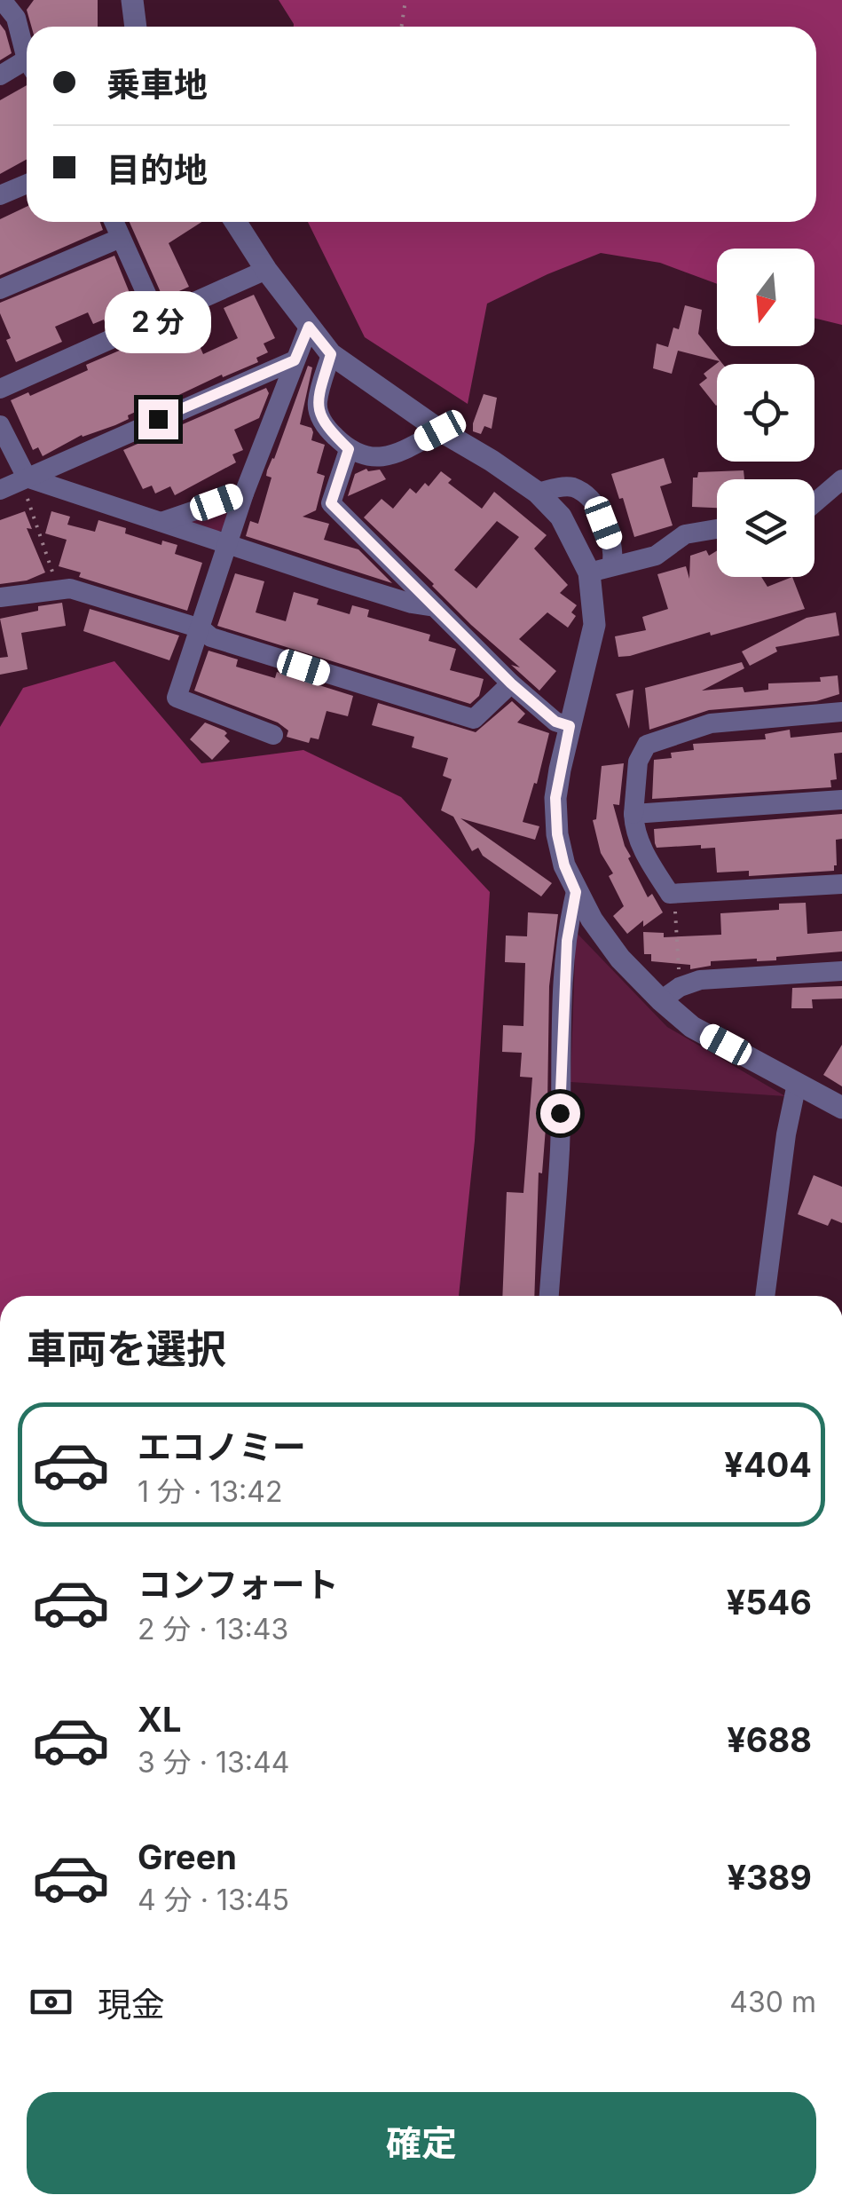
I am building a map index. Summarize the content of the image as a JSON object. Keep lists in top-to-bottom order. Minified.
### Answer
{"north":"bottom","page":{"banner":["乗車地","目的地"],"bubble":"2 分","heading":"車両を選択","list":[{"name":"エコノミー","note":"1 分 · 13:42","value":"¥404"},{"name":"コンフォート","note":"2 分 · 13:43","value":"¥546"},{"name":"XL","note":"3 分 · 13:44","value":"¥688"},{"name":"Green","note":"4 分 · 13:45","value":"¥389"}],"pay":["現金","430 m"],"buttons":"確定"}}
